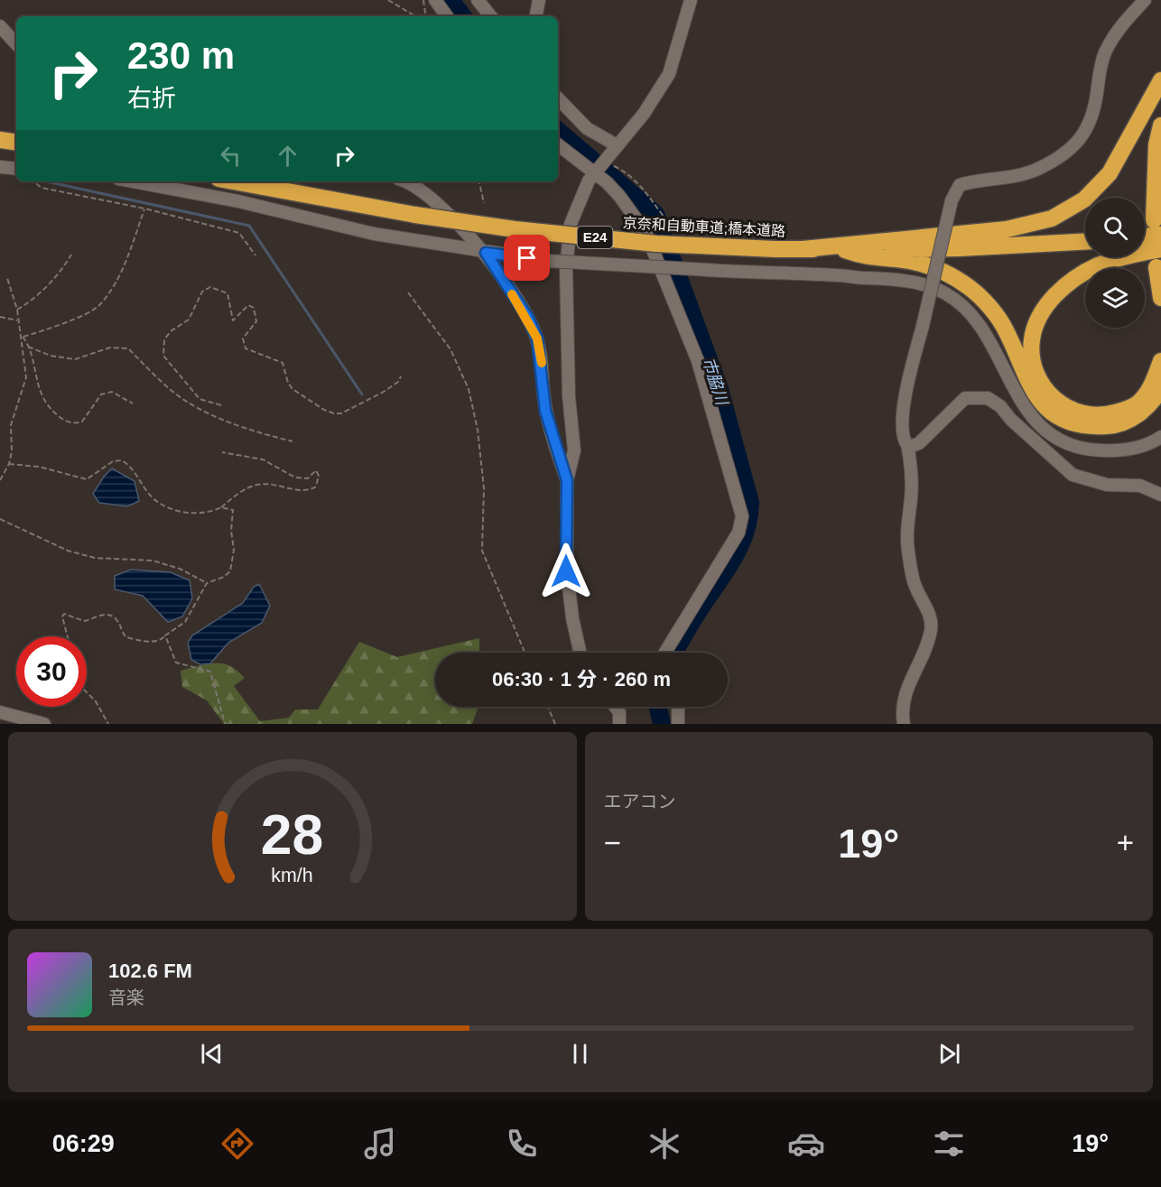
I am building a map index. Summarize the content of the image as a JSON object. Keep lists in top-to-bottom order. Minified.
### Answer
{"streets":{"highway":["京奈和自動車道;橋本道路","E24"]},"water":["市脇川"],"page":{"turn":["230 m","右折"],"limit":"30","trip":"06:30 · 1 分 · 260 m","tile":"エアコン","heat":["−","19°","+"],"song":["102.6 FM","音楽"],"tabs":["06:29","19°"],"gauge":["28","km/h"]}}
